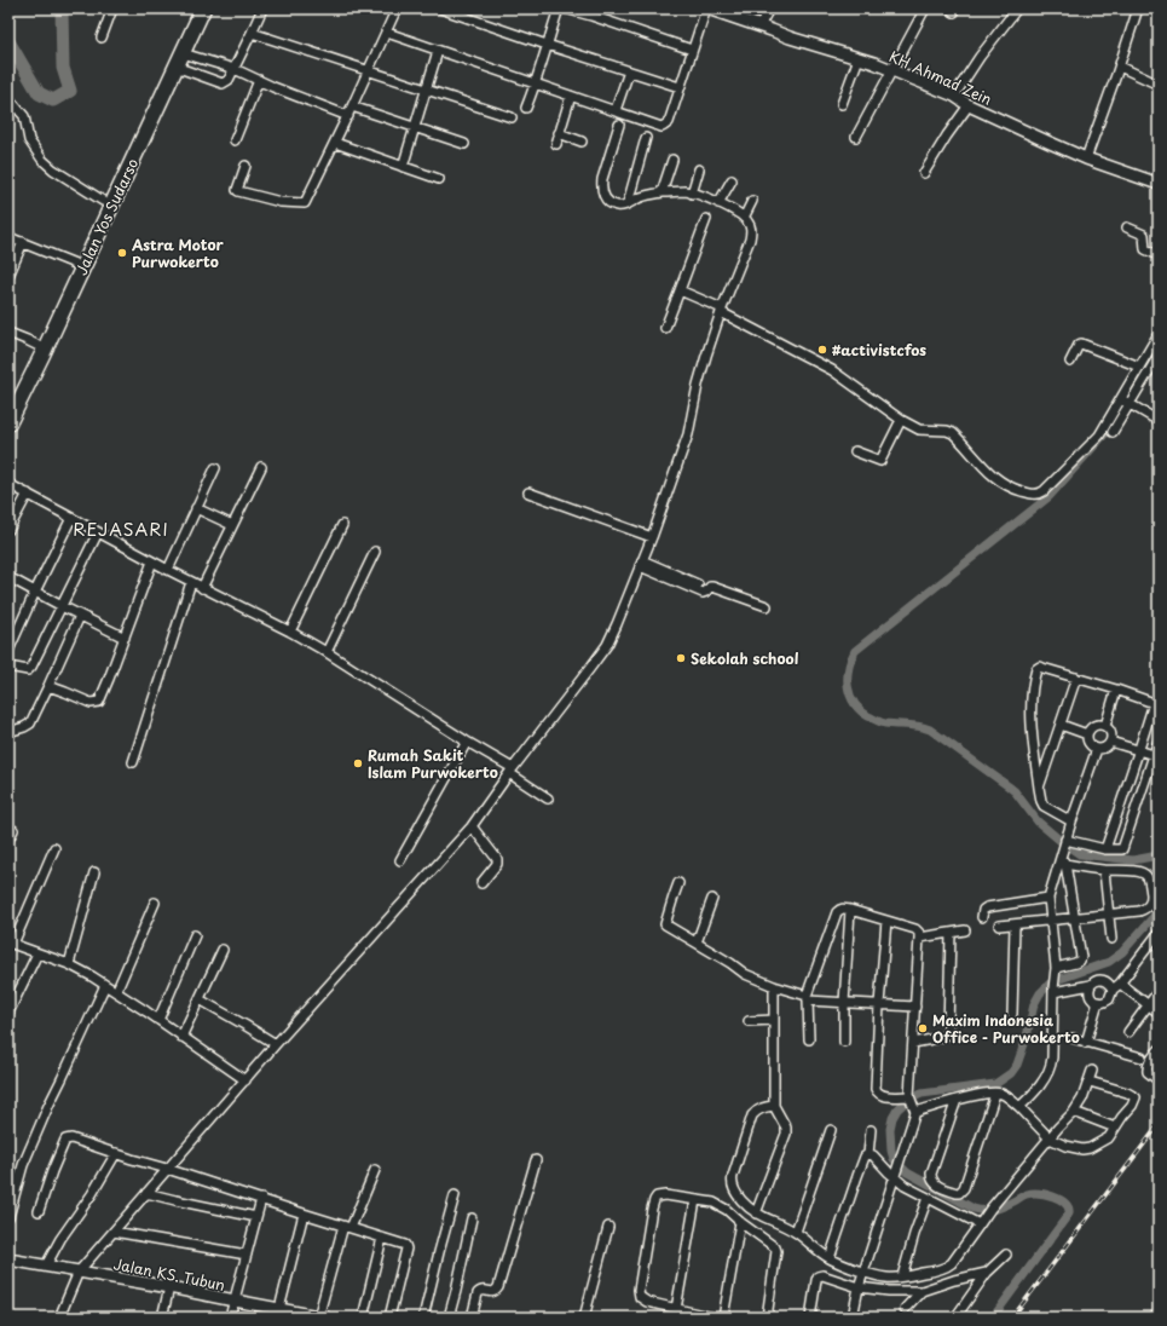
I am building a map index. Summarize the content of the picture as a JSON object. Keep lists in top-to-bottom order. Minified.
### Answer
{"streets":{"highway":["Jalan Yos Sudarso"],"street":["KH Ahmad Zein","Jalan KS. Tubun"]},"districts":["REJASARI"],"places":["Astra Motor Purwokerto","#activistcfos","Sekolah school","Rumah Sakit Islam Purwokerto","Maxim Indonesia Office - Purwokerto"]}
